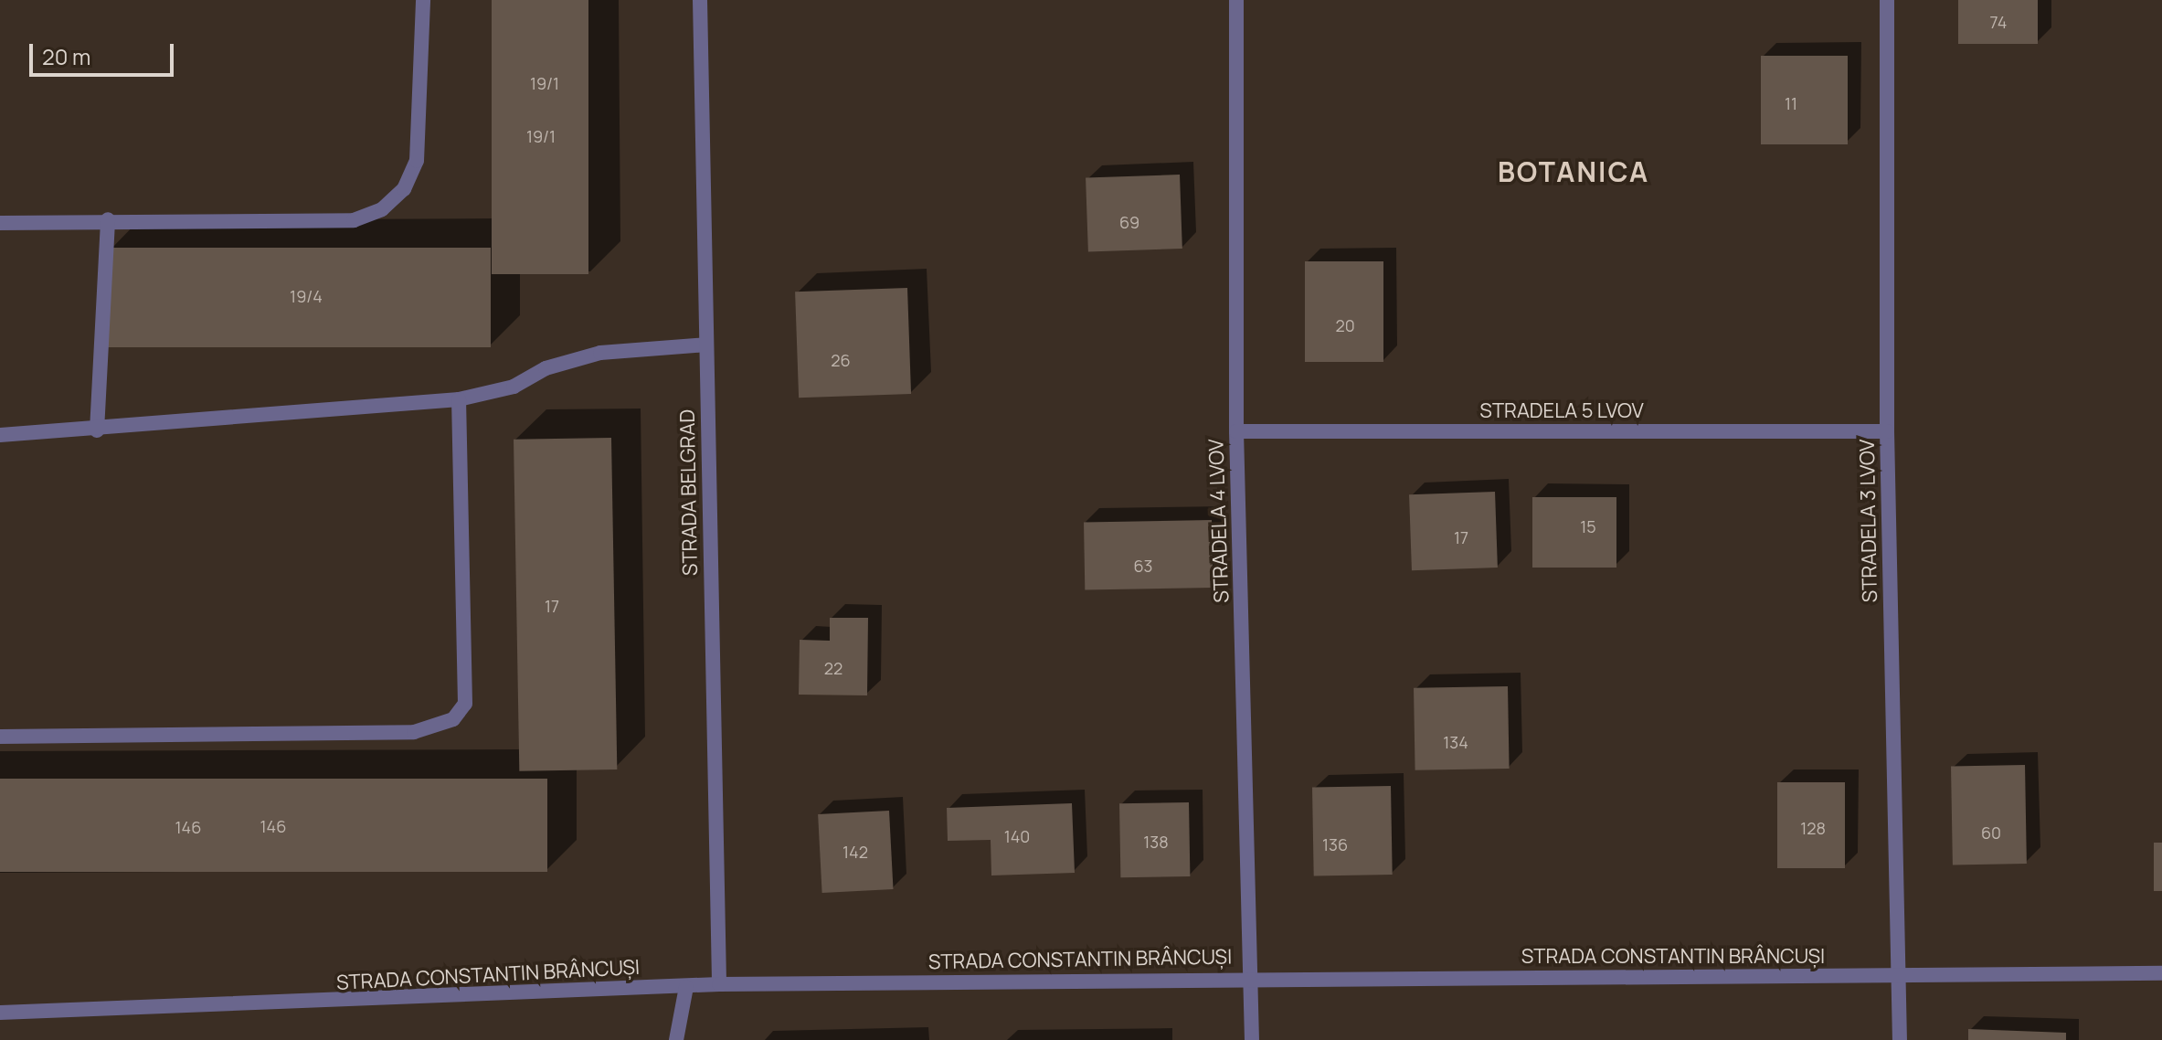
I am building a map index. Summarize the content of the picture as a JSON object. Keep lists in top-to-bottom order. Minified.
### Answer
{"streets":{"street":["STRADELA 5 LVOV","STRADA BELGRAD","STRADELA 4 LVOV","STRADELA 3 LVOV","STRADA CONSTANTIN BRÂNCUȘI"]},"crossings":[["STRADELA 5 LVOV","STRADELA 4 LVOV"],["STRADELA 5 LVOV","STRADELA 3 LVOV"],["STRADA BELGRAD","STRADA CONSTANTIN BRÂNCUȘI"],["STRADELA 4 LVOV","STRADA CONSTANTIN BRÂNCUȘI"],["STRADELA 3 LVOV","STRADA CONSTANTIN BRÂNCUȘI"]],"districts":["BOTANICA"],"house_numbers":["74","19/1","11","19/1","69","19/4","20","26","15","17","63","17","22","134","146","146","128","60","140","138","136","142"],"scale_bar":"20 m"}
